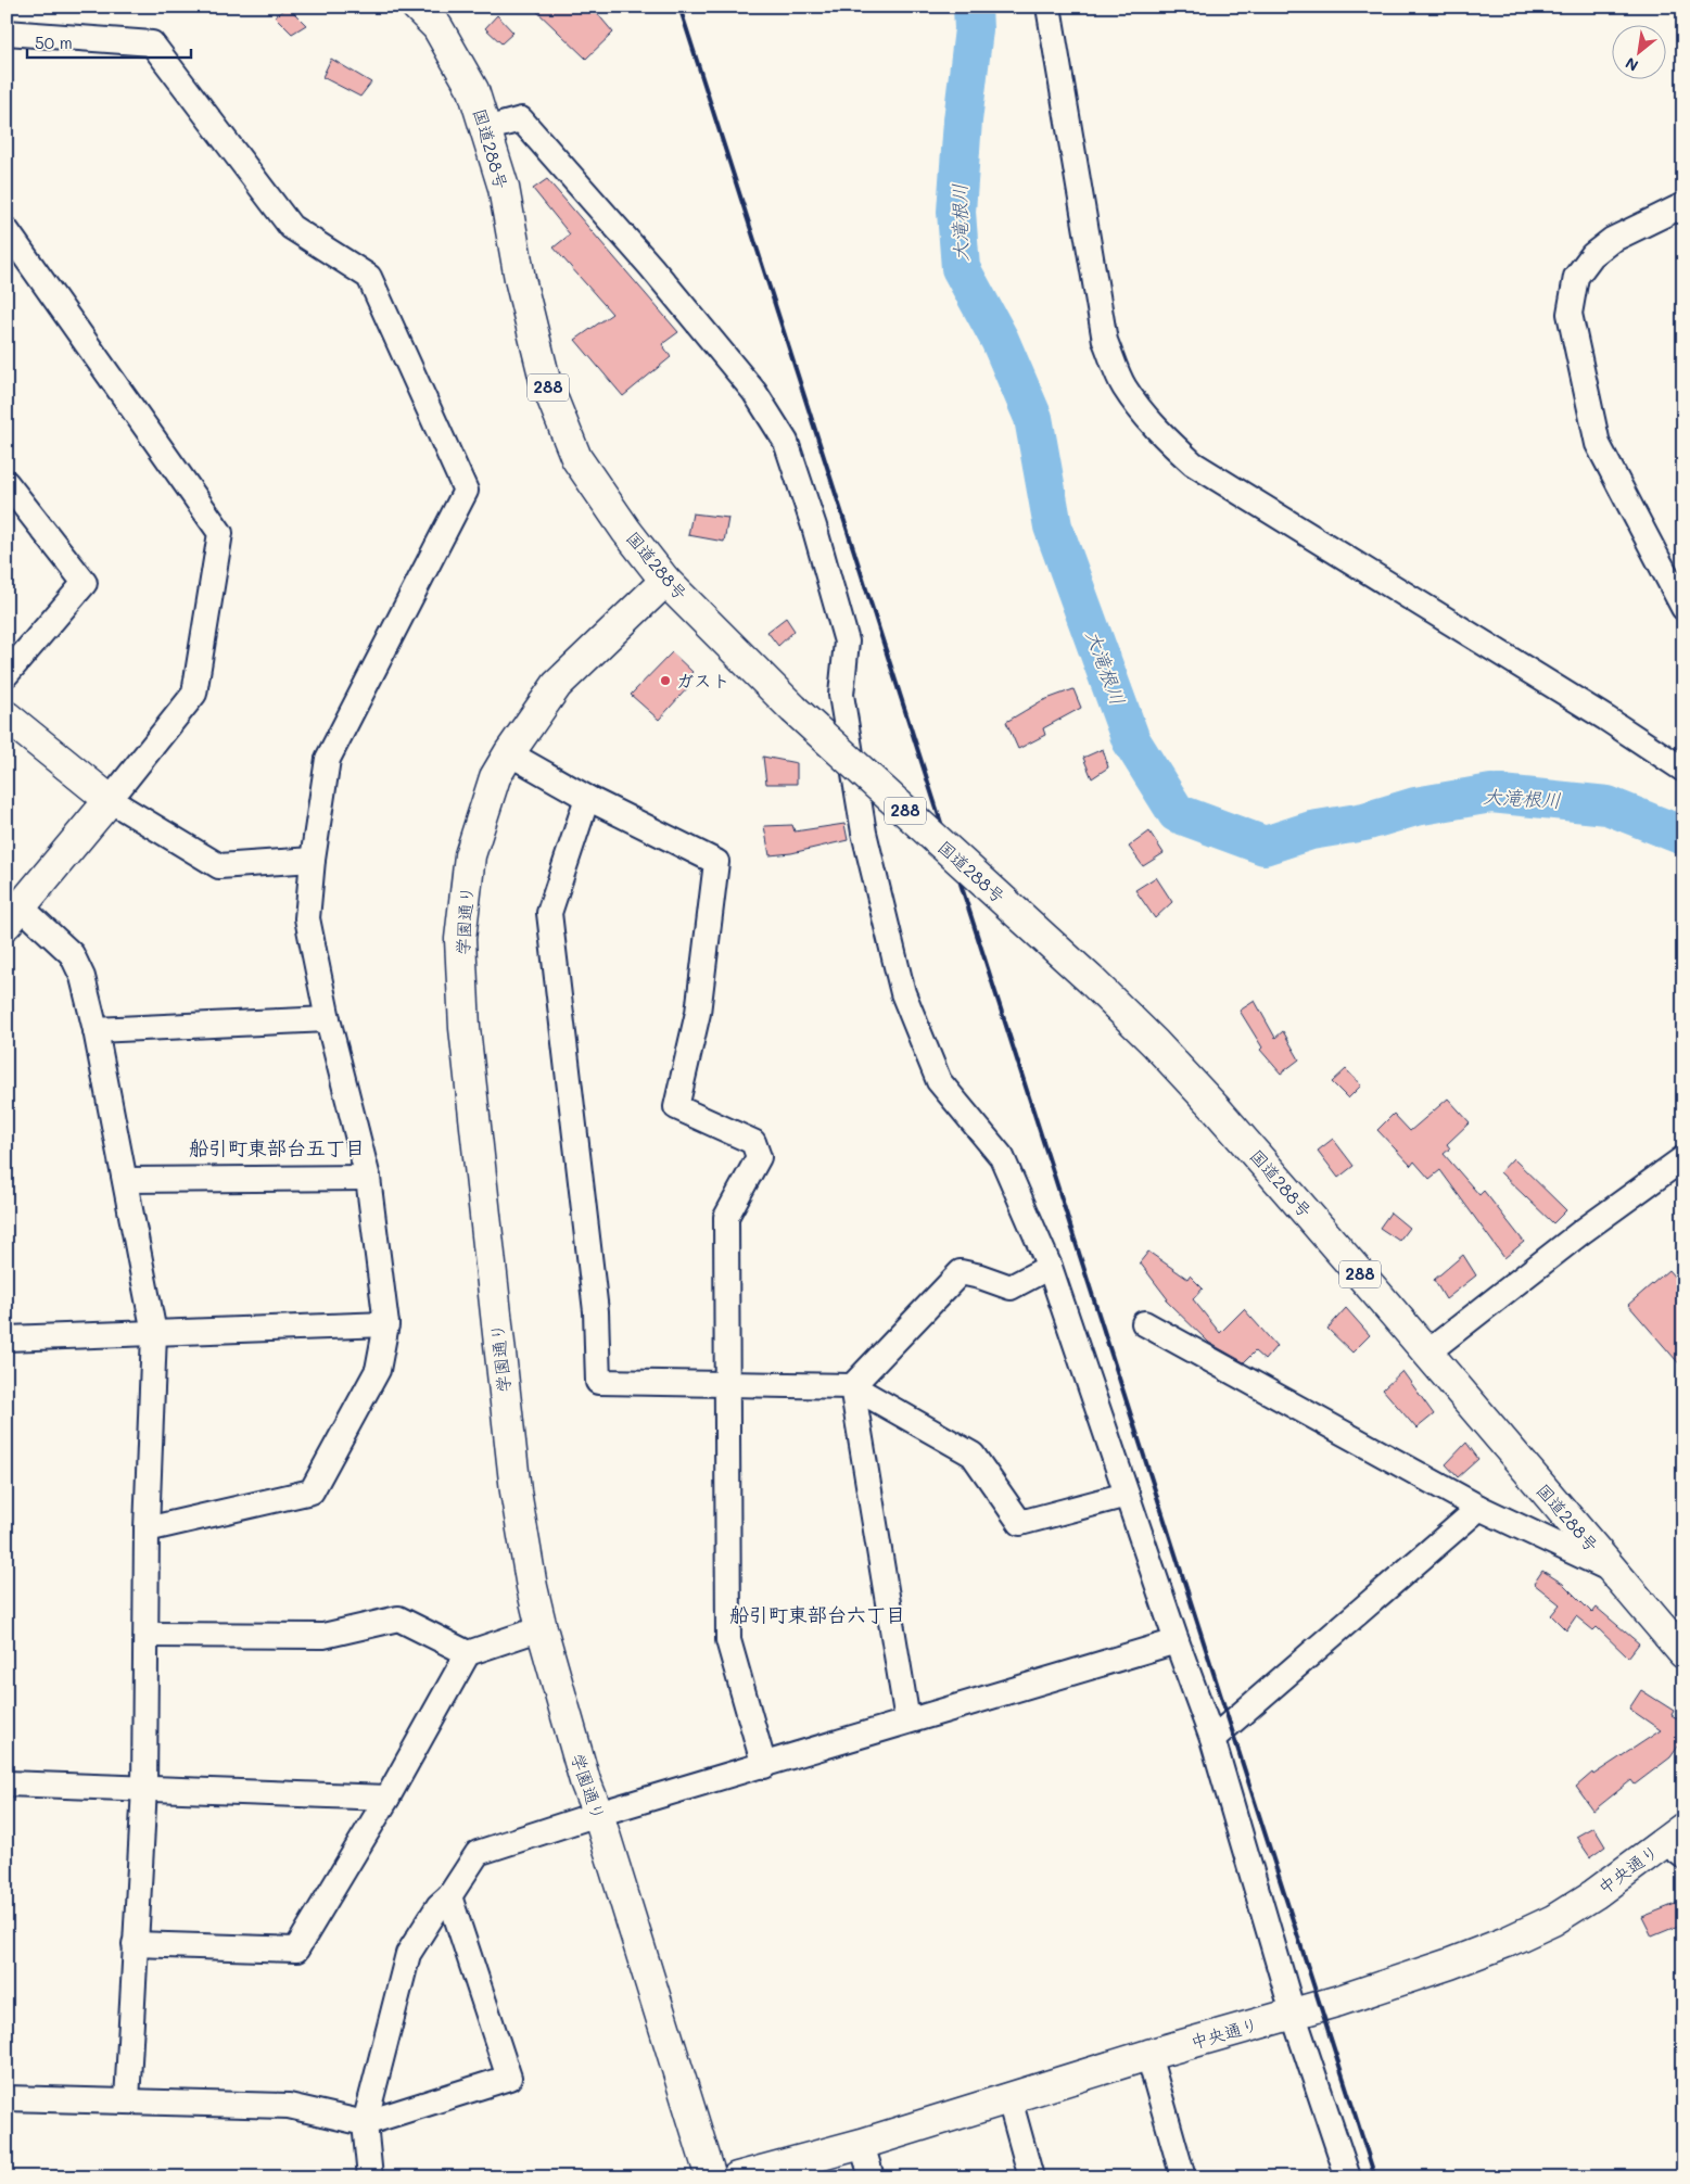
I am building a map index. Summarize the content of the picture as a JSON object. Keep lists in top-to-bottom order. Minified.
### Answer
{"streets":{"main road":["国道288号","288","学園通り","中央通り"]},"crossings":[["国道288号","学園通り"]],"districts":["船引町東部台五丁目","船引町東部台六丁目"],"water":["大滝根川"],"places":["ガスト"],"scale_bar":"50 m","north":"bottom left"}
